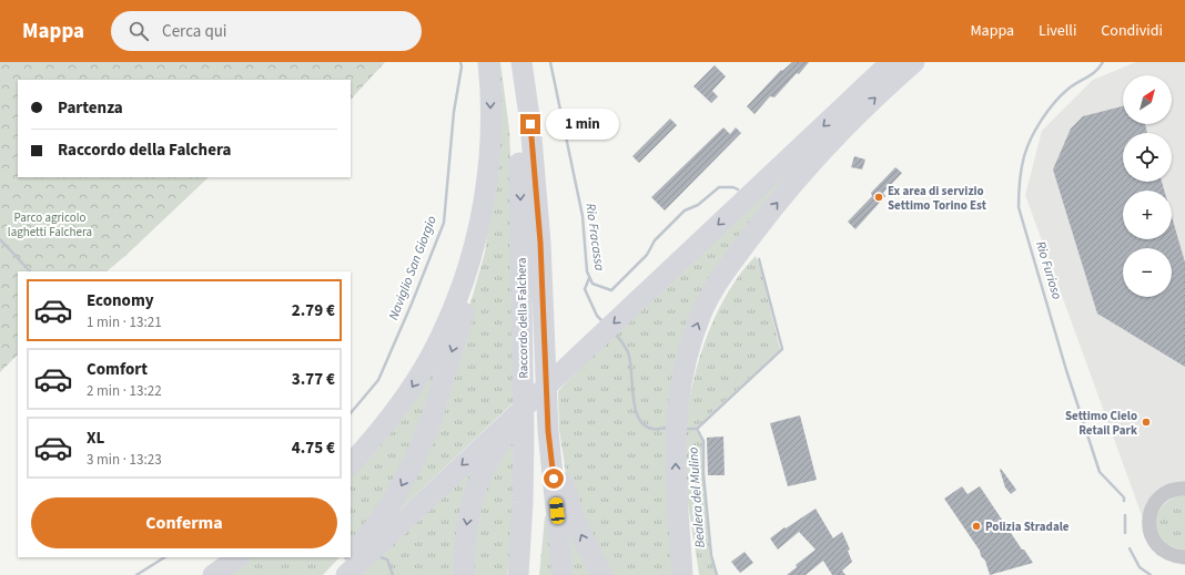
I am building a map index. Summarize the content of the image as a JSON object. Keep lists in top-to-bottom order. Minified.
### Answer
{"streets":{"highway":["Raccordo della Falchera"]},"water":["Rio Fracassa","Naviglio San Giorgio","Rio Furioso","Bealera del Mulino"],"parks":["Parco agricolo laghetti Falchera"],"places":["Ex area di servizio Settimo Torino Est","Settimo Cielo Retail Park","Polizia Stradale"],"north":"top right","page":{"header":"Mappa","search":"Cerca qui","nav":["Mappa","Livelli","Condividi"],"map_buttons":["+","−"],"banner":["Partenza","Raccordo della Falchera"],"bubble":"1 min","list":[{"name":"Economy","note":"1 min · 13:21","value":"2.79 €"},{"name":"Comfort","note":"2 min · 13:22","value":"3.77 €"},{"name":"XL","note":"3 min · 13:23","value":"4.75 €"}],"buttons":"Conferma"}}
